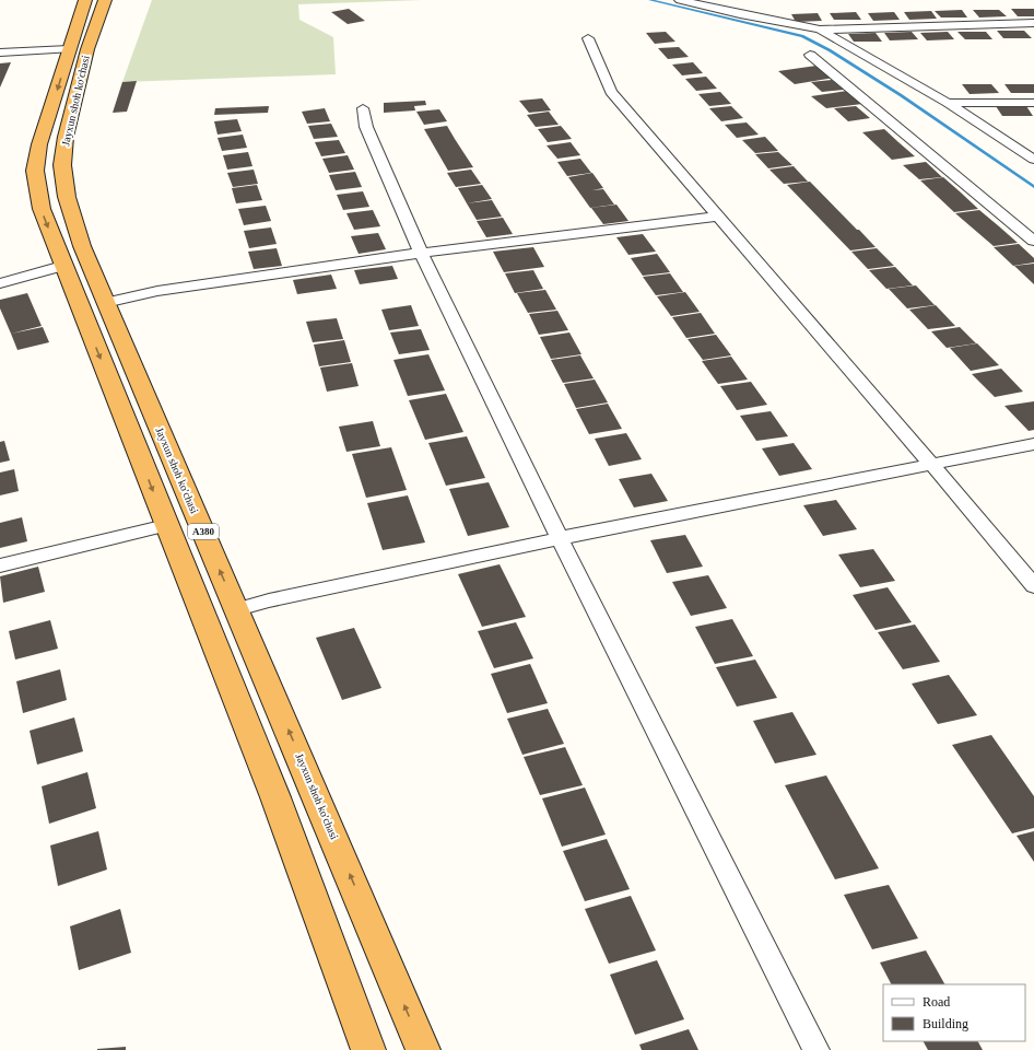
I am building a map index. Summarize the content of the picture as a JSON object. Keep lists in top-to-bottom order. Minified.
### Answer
{"streets":{"highway":["Jayxun shoh ko'chasi","A380"]},"legend":["Road","Building"]}
